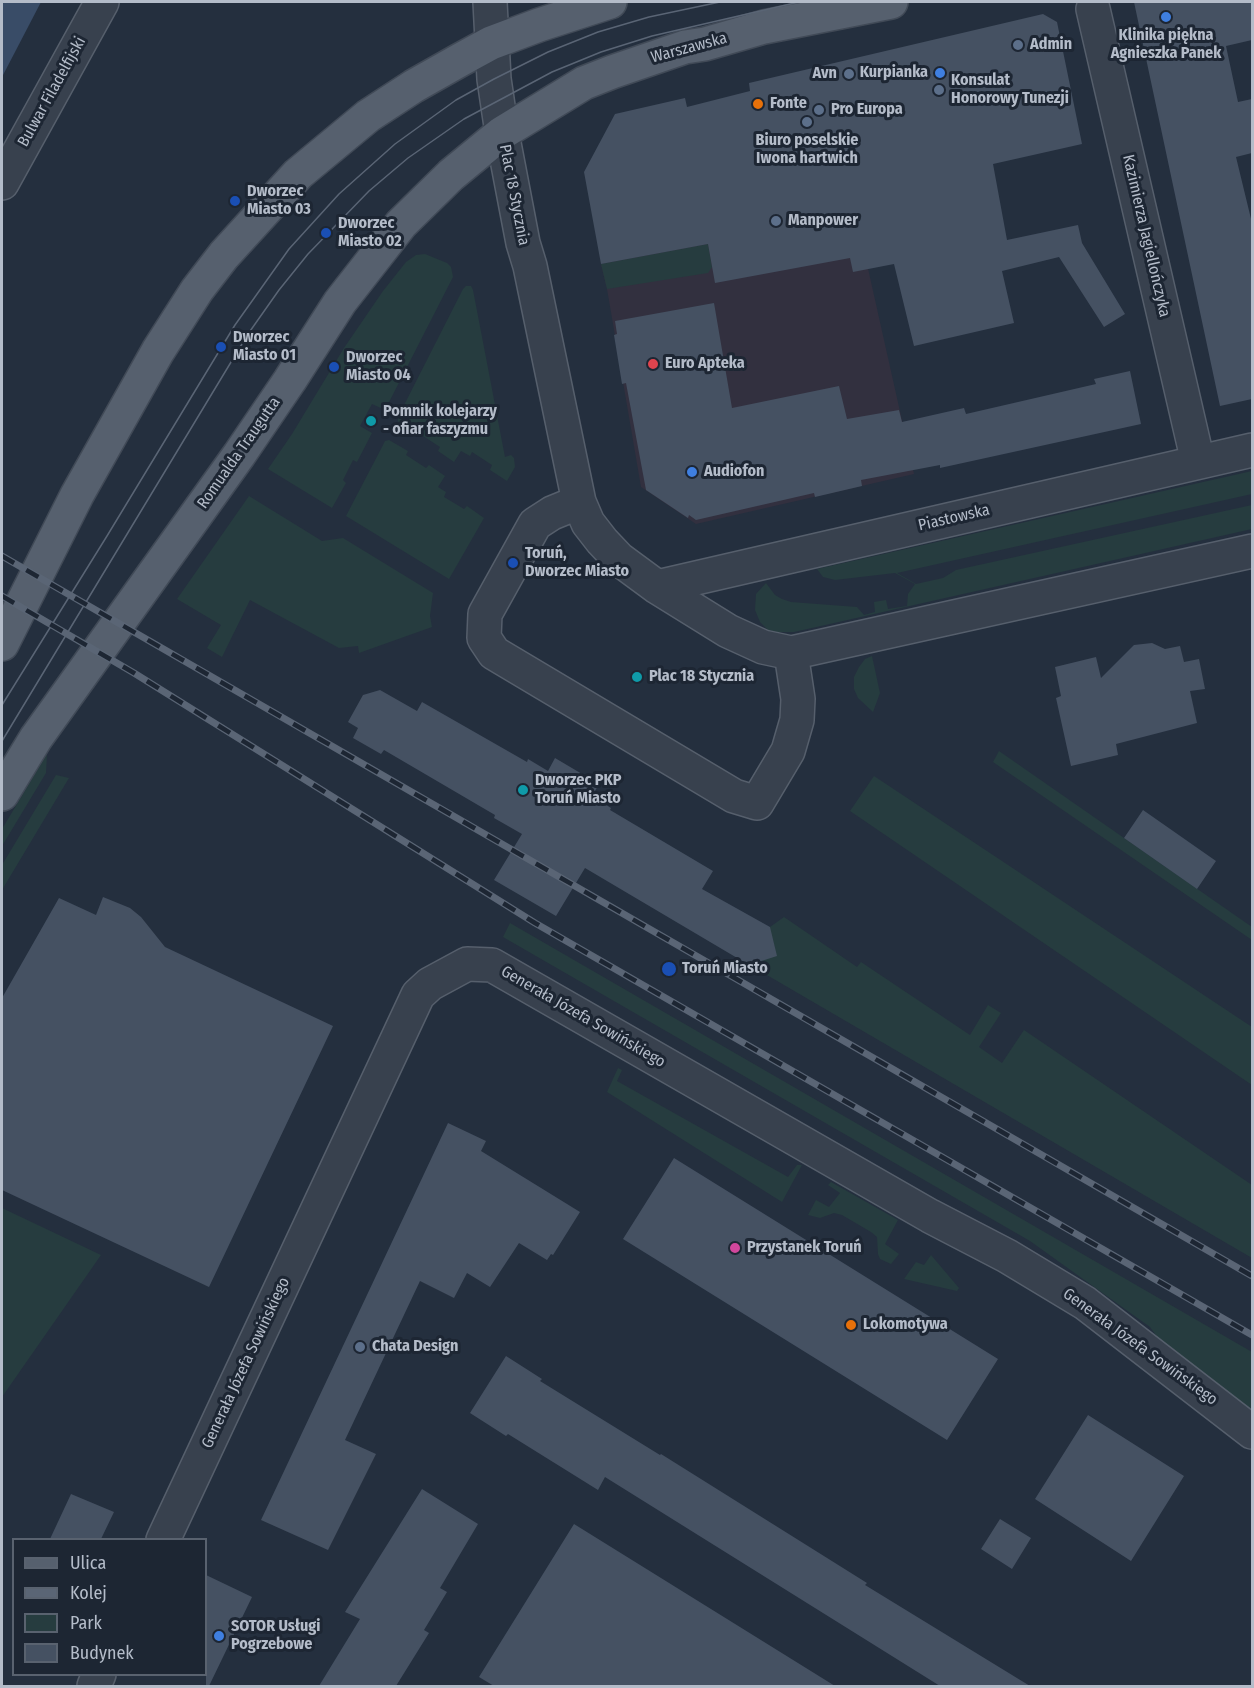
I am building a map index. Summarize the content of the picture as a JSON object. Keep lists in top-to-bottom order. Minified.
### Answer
{"streets":{"main road":["Warszawska","Romualda Traugutta"],"street":["Bulwar Filadelfijski","Plac 18 Stycznia","Kazimierza Jagiellończyka","Piastowska","Generała Józefa Sowińskiego"]},"crossings":[["Warszawska","Plac 18 Stycznia"],["Warszawska","Romualda Traugutta"],["Plac 18 Stycznia","Romualda Traugutta"],["Plac 18 Stycznia","Piastowska"],["Kazimierza Jagiellończyka","Piastowska"]],"places":["Klinika piękna Agnieszka Panek","Admin","Kurpianka","Avn","Konsulat Honorowy Tunezji","Fonte","Pro Europa","Biuro poselskie Iwona hartwich","Dworzec Miasto 03","Manpower","Dworzec Miasto 02","Dworzec Miasto 01","Euro Apteka","Dworzec Miasto 04","Pomnik kolejarzy - ofiar faszyzmu","Audiofon","Toruń, Dworzec Miasto","Plac 18 Stycznia","Dworzec PKP Toruń Miasto","Toruń Miasto","Przystanek Toruń","Lokomotywa","Chata Design","SOTOR Usługi Pogrzebowe"],"legend":["Ulica","Kolej","Park","Budynek"]}
